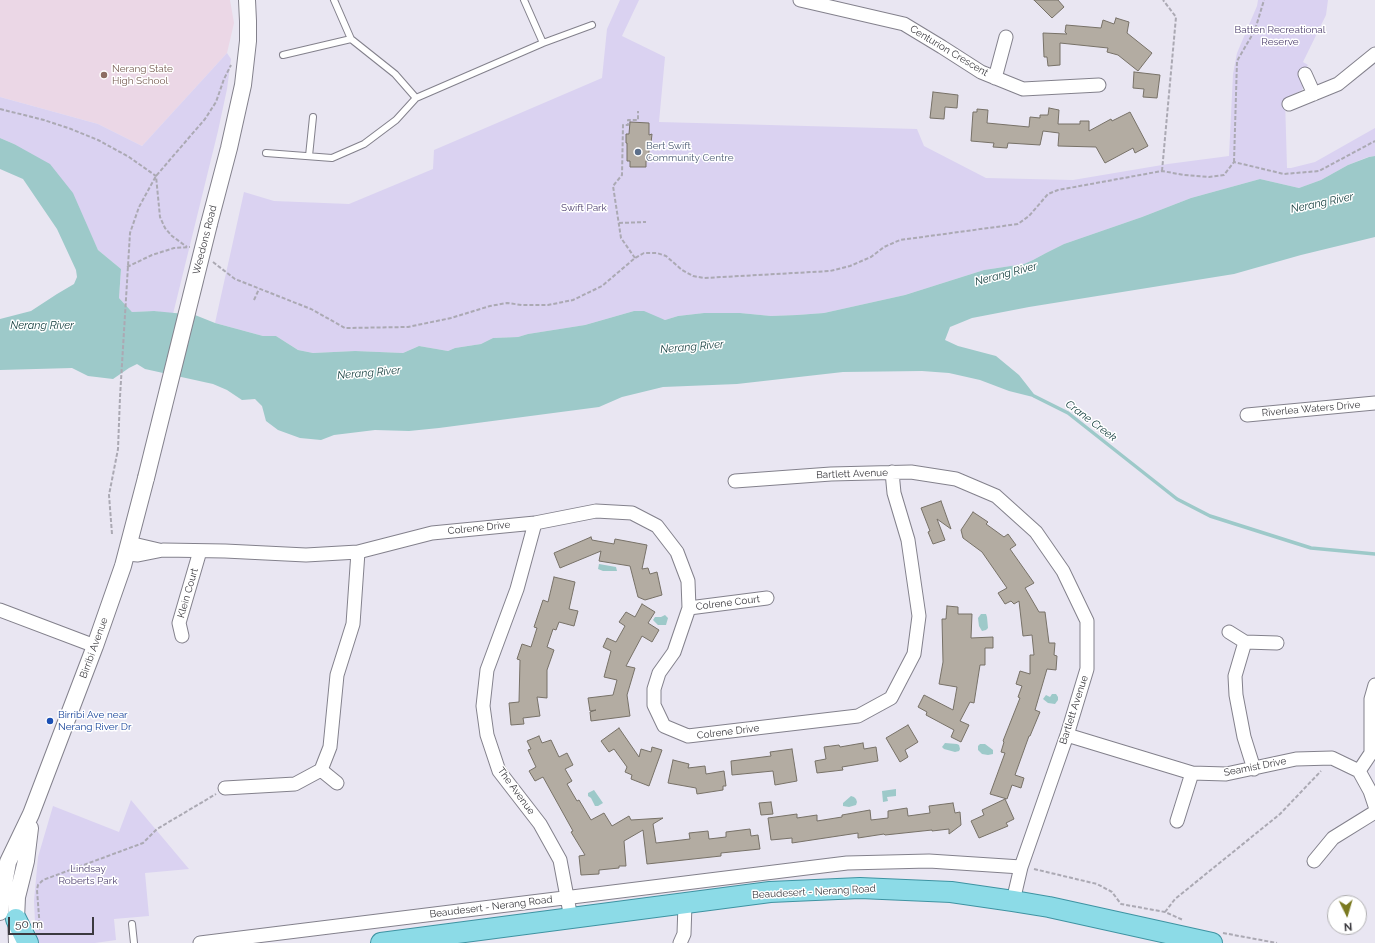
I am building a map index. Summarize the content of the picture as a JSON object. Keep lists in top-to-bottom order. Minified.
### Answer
{"streets":{"main road":["Beaudesert - Nerang Road"],"street":["Centurion Crescent","Weedons Road","Riverlea Waters Drive","Bartlett Avenue","Colrene Drive","Klein Court","Colrene Court","Birribi Avenue","Seamist Drive","The Avenue"]},"crossings":[["Weedons Road","Birribi Avenue"],["Bartlett Avenue","Colrene Drive"],["Bartlett Avenue","Seamist Drive"],["Bartlett Avenue","Beaudesert - Nerang Road"],["Colrene Drive","Klein Court"],["Colrene Drive","Colrene Court"],["Colrene Drive","Birribi Avenue"],["Colrene Drive","The Avenue"],["The Avenue","Beaudesert - Nerang Road"]],"water":["Nerang River","Crane Creek"],"parks":["Batten Recreational Reserve","Swift Park","Lindsay Roberts Park"],"places":["Nerang State High School","Bert Swift Community Centre","Birribi Ave near Nerang River Dr"],"scale_bar":"50 m","north":"bottom"}
